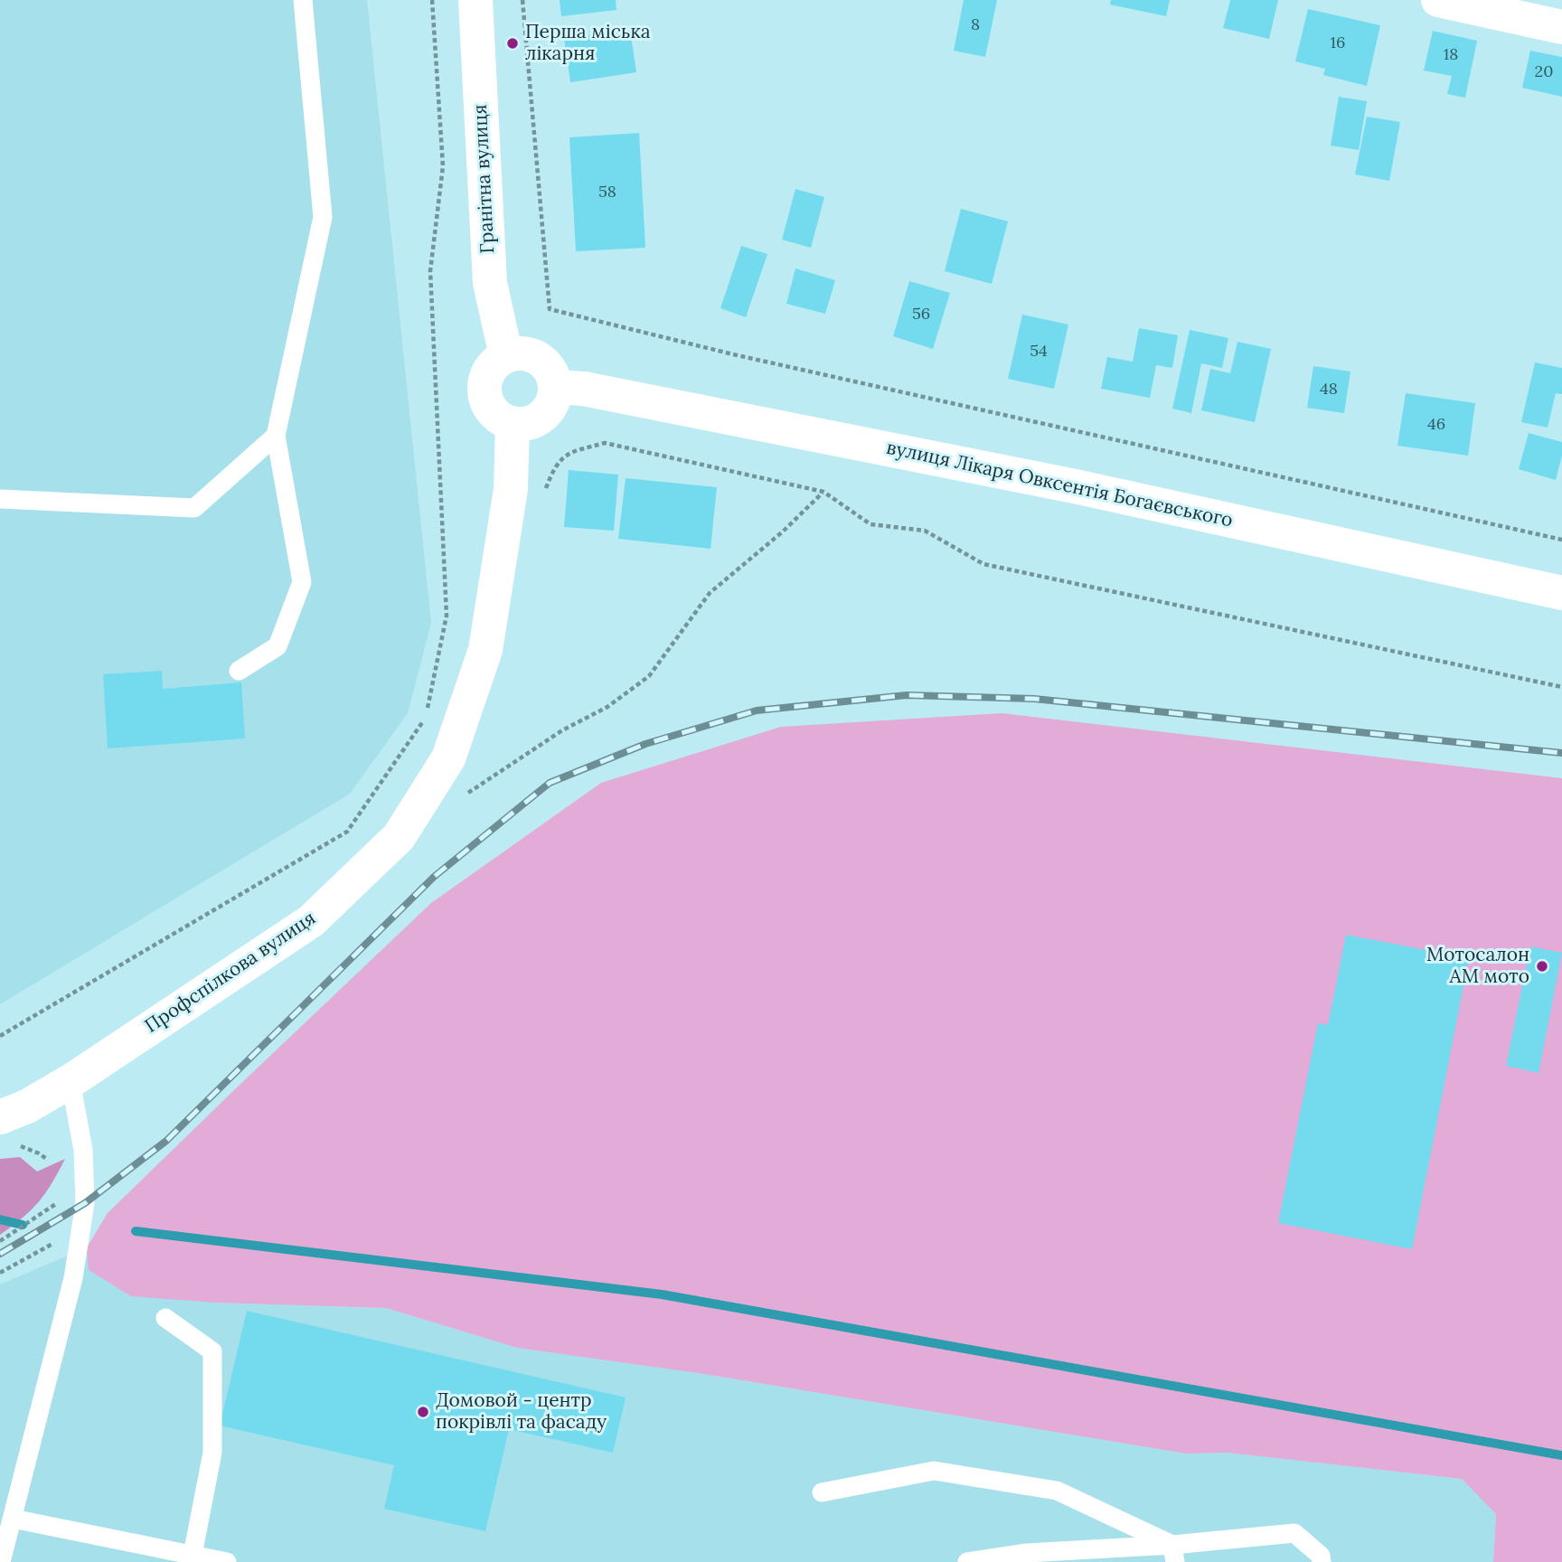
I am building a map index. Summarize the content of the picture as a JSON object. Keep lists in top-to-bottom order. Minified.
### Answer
{"streets":{"street":["Гранітна вулиця","вулиця Лікаря Овксентія Богаєвського","Профспілкова вулиця"]},"crossings":[["Гранітна вулиця","вулиця Лікаря Овксентія Богаєвського"],["Гранітна вулиця","Профспілкова вулиця"],["вулиця Лікаря Овксентія Богаєвського","Профспілкова вулиця"]],"places":["Перша міська лікарня","Мотосалон АМ мото","Домовой - центр покрівлі та фасаду"],"house_numbers":["8","16","18","20","58","56","54","48","46"]}
